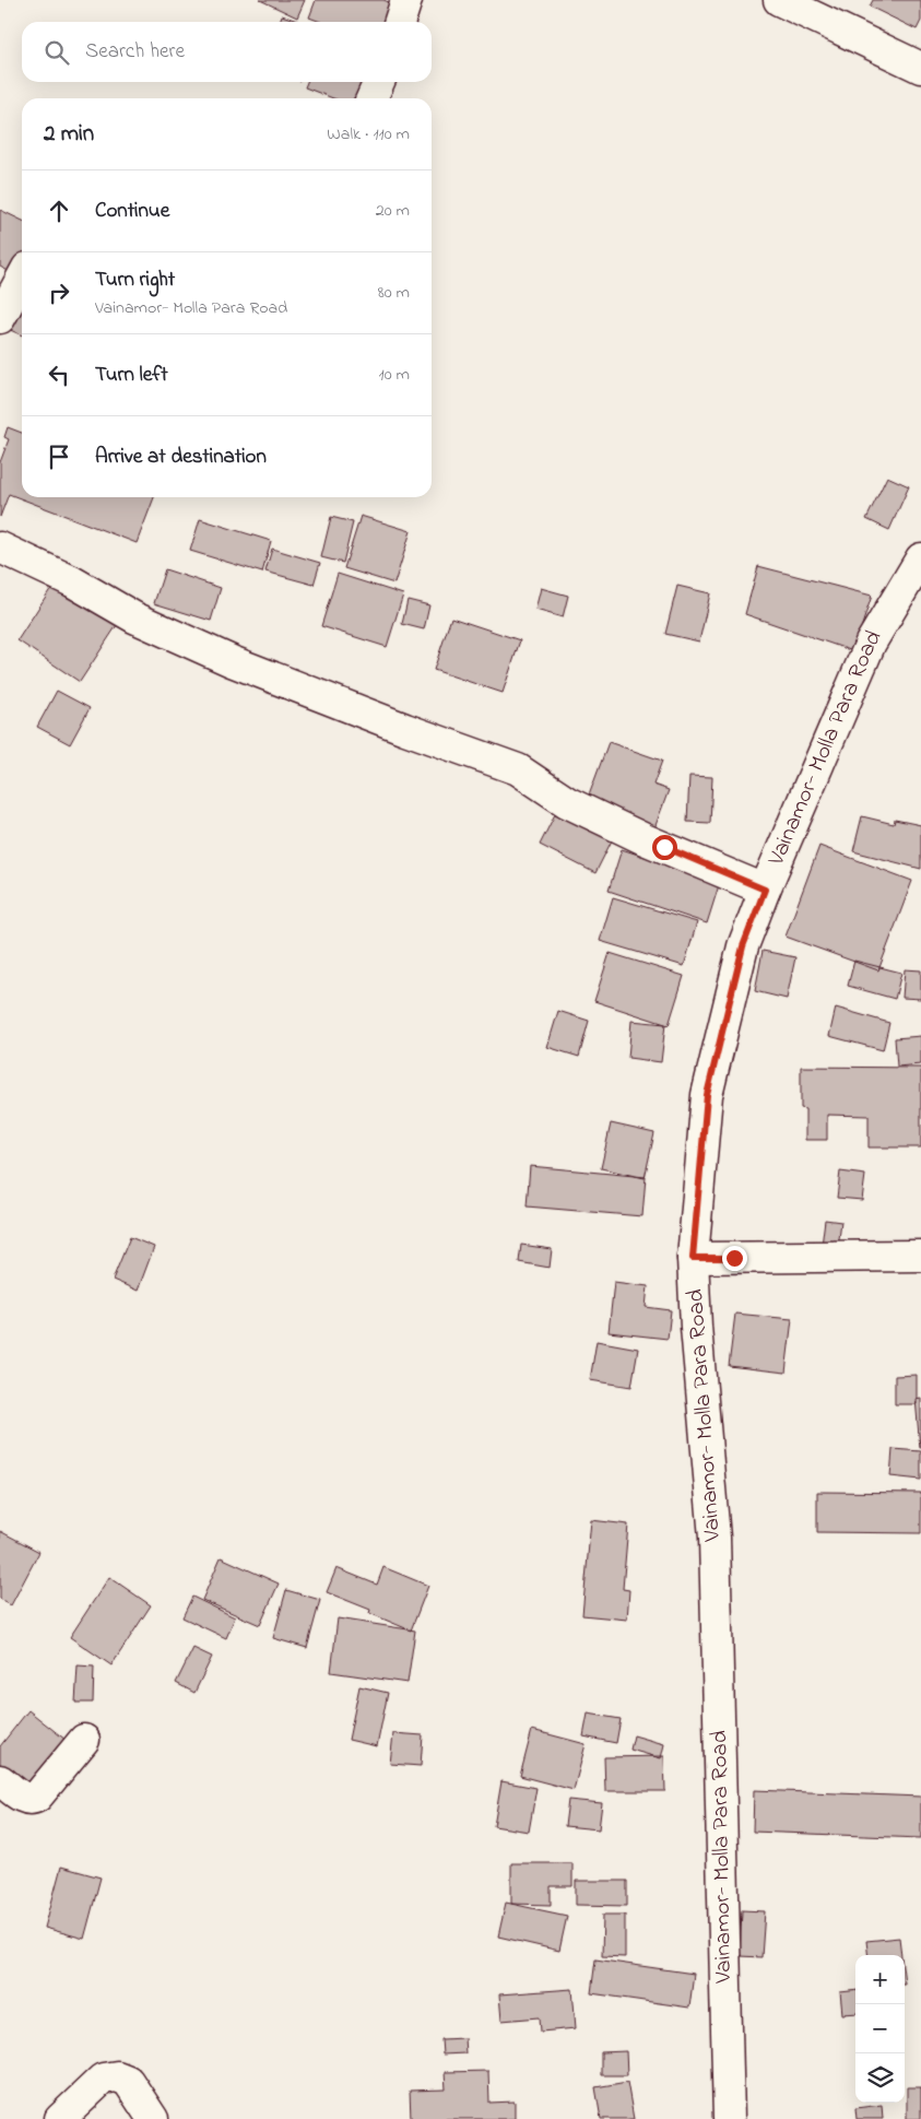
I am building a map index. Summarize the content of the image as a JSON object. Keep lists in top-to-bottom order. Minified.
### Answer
{"streets":{"street":["Vainamor- Molla Para Road"]},"page":{"search":"Search here","heading":["2 min","Walk · 110 m"],"list":[["Continue","20 m"],["Turn right","Vainamor- Molla Para Road","80 m"],["Turn left","10 m"],"Arrive at destination"],"map_buttons":["+","−"]}}
